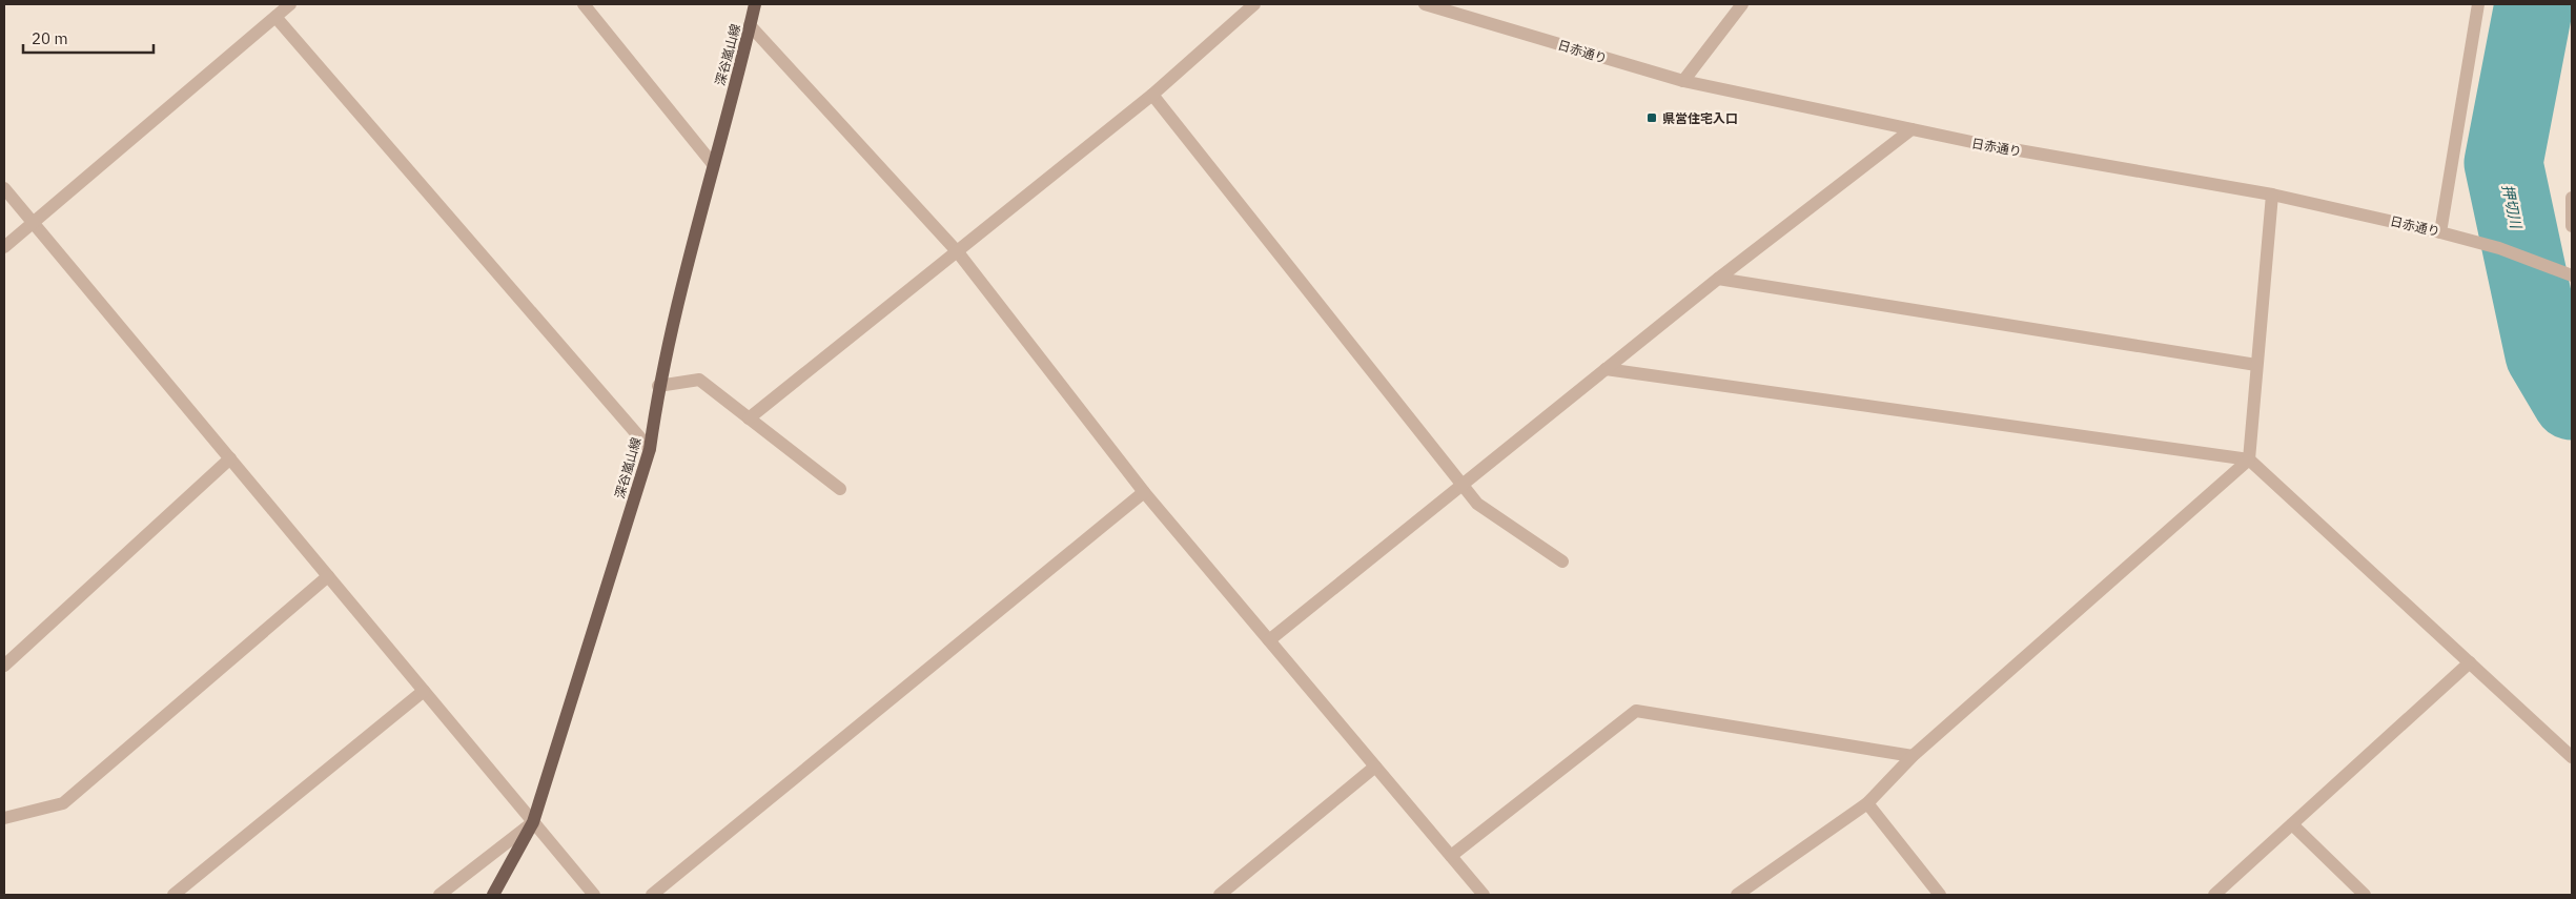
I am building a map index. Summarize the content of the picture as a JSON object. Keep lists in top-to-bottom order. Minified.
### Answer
{"streets":{"main road":["深谷嵐山線"],"street":["日赤通り"]},"water":["押切川"],"places":{"transit":["県営住宅入口"]},"scale_bar":"20 m"}
